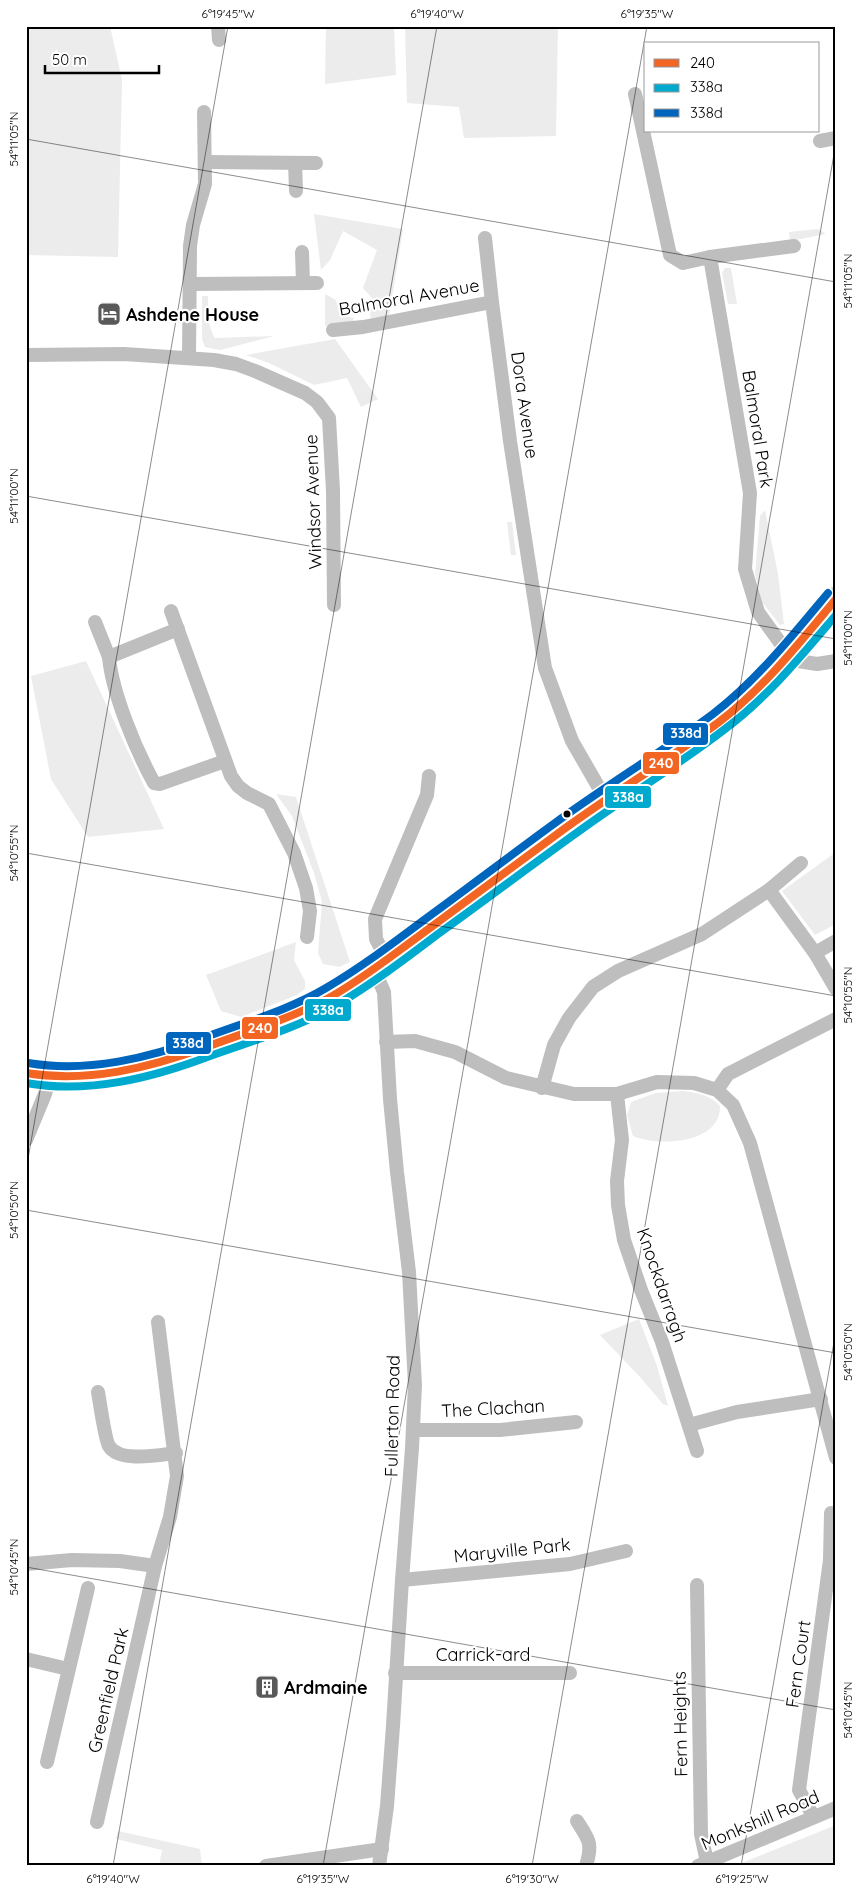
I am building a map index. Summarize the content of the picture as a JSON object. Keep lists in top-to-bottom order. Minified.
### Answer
{"streets":{"street":["Balmoral Avenue","Dora Avenue","Balmoral Park","Windsor Avenue","Knockdarragh","The Clachan","Fullerton Road","Maryville Park","Carrick-ard","Fern Court","Greenfield Park","Fern Heights","Monkshill Road"]},"crossings":[["Balmoral Avenue","Dora Avenue"],["The Clachan","Fullerton Road"],["Fullerton Road","Maryville Park"],["Fullerton Road","Carrick-ard"],["Fern Court","Monkshill Road"],["Fern Heights","Monkshill Road"]],"places":{"hotel":["Ashdene House"],"building":["Ardmaine"]},"lines":["transit line 338d","transit line 240","transit line 338a"],"legend":["240","338a","338d"],"scale_bar":"50 m","coordinates":["6°19'45\"W","6°19'40\"W","6°19'35\"W","54°11'05\"N","54°11'00\"N","54°10'55\"N","54°10'50\"N","54°10'45\"N","6°19'30\"W","6°19'25\"W"]}
